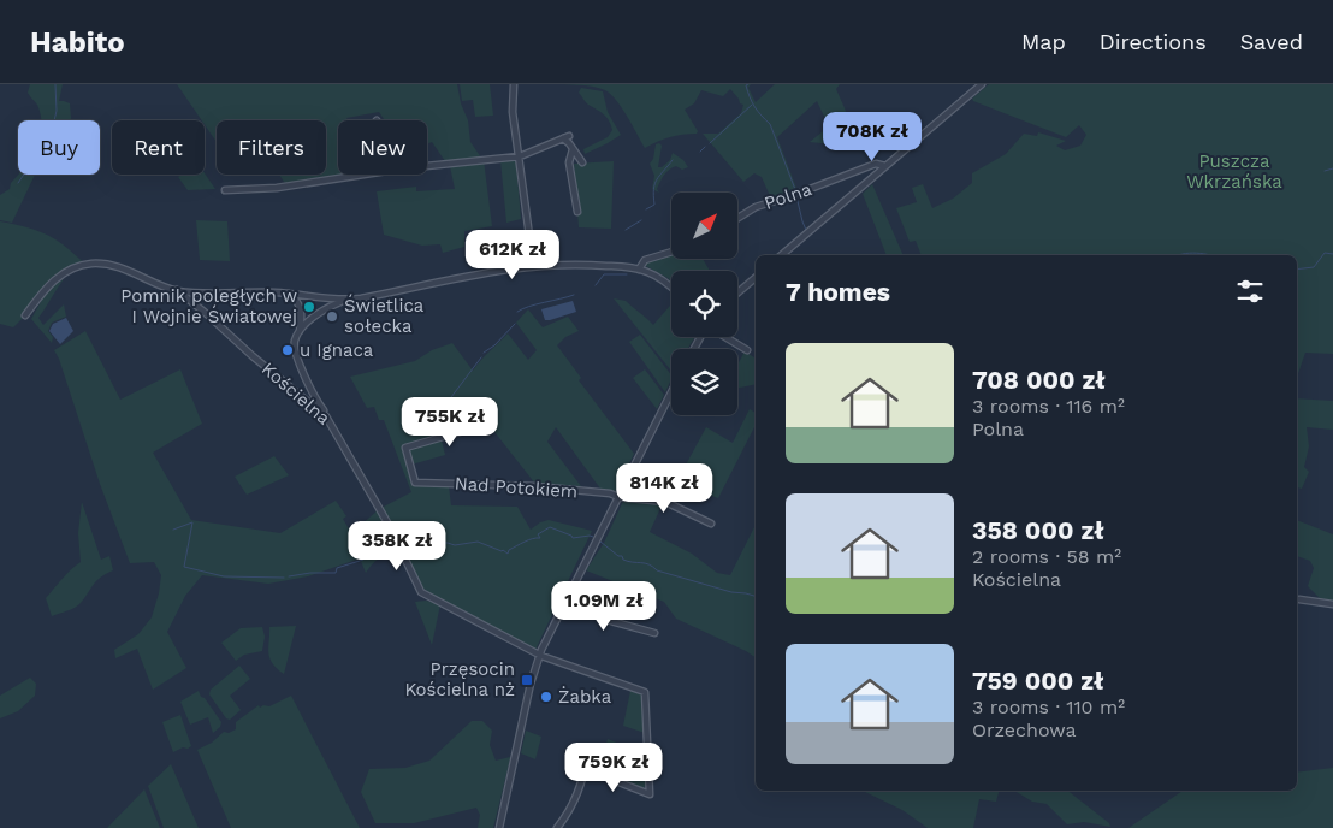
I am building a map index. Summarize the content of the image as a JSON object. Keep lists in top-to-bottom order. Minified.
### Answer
{"streets":{"street":["Polna","Kościelna","Nad Potokiem"]},"parks":["Puszcza Wkrzańska"],"places":{"other":["Pomnik poległych w I Wojnie Światowej","Świetlica sołecka","u Ignaca","Żabka"],"transit":["Przęsocin Kościelna nż"]},"north":"top right","page":{"header":"Habito","nav":["Map","Directions","Saved"],"price":["708K zł","612K zł","755K zł","814K zł","358K zł","1.09M zł","759K zł"],"chip":["Buy","Rent","Filters","New"],"heading":"7 homes","list":[{"name":"708 000 zł","note":"3 rooms · 116 m² · Polna"},{"name":"358 000 zł","note":"2 rooms · 58 m² · Kościelna"},{"name":"759 000 zł","note":"3 rooms · 110 m² · Orzechowa"}]}}
